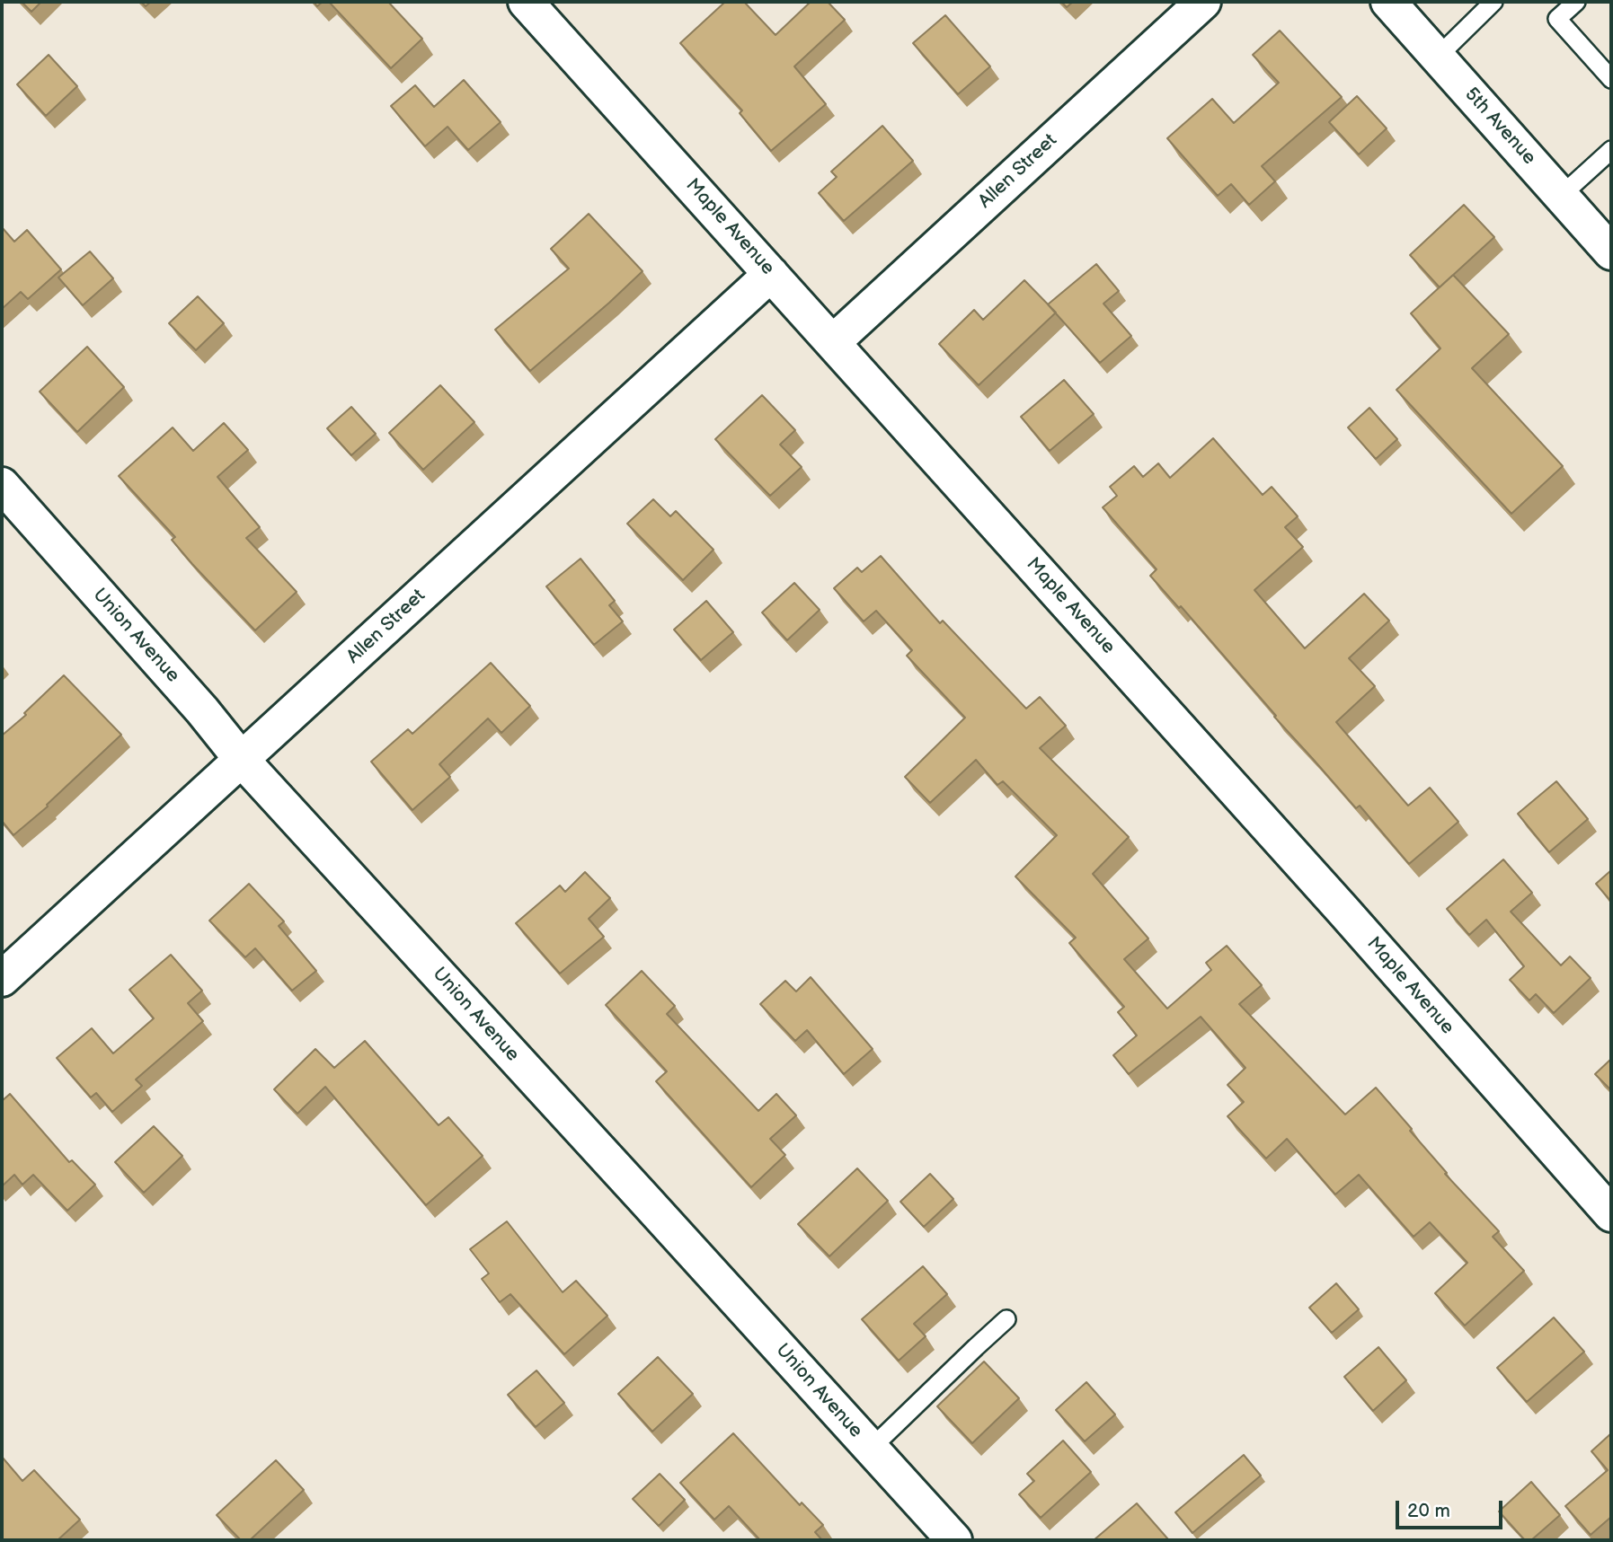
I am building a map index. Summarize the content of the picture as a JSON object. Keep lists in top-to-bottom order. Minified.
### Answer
{"streets":{"street":["5th Avenue","Allen Street","Maple Avenue","Union Avenue"]},"crossings":[["Allen Street","Maple Avenue"],["Allen Street","Union Avenue"]],"scale_bar":"20 m"}
